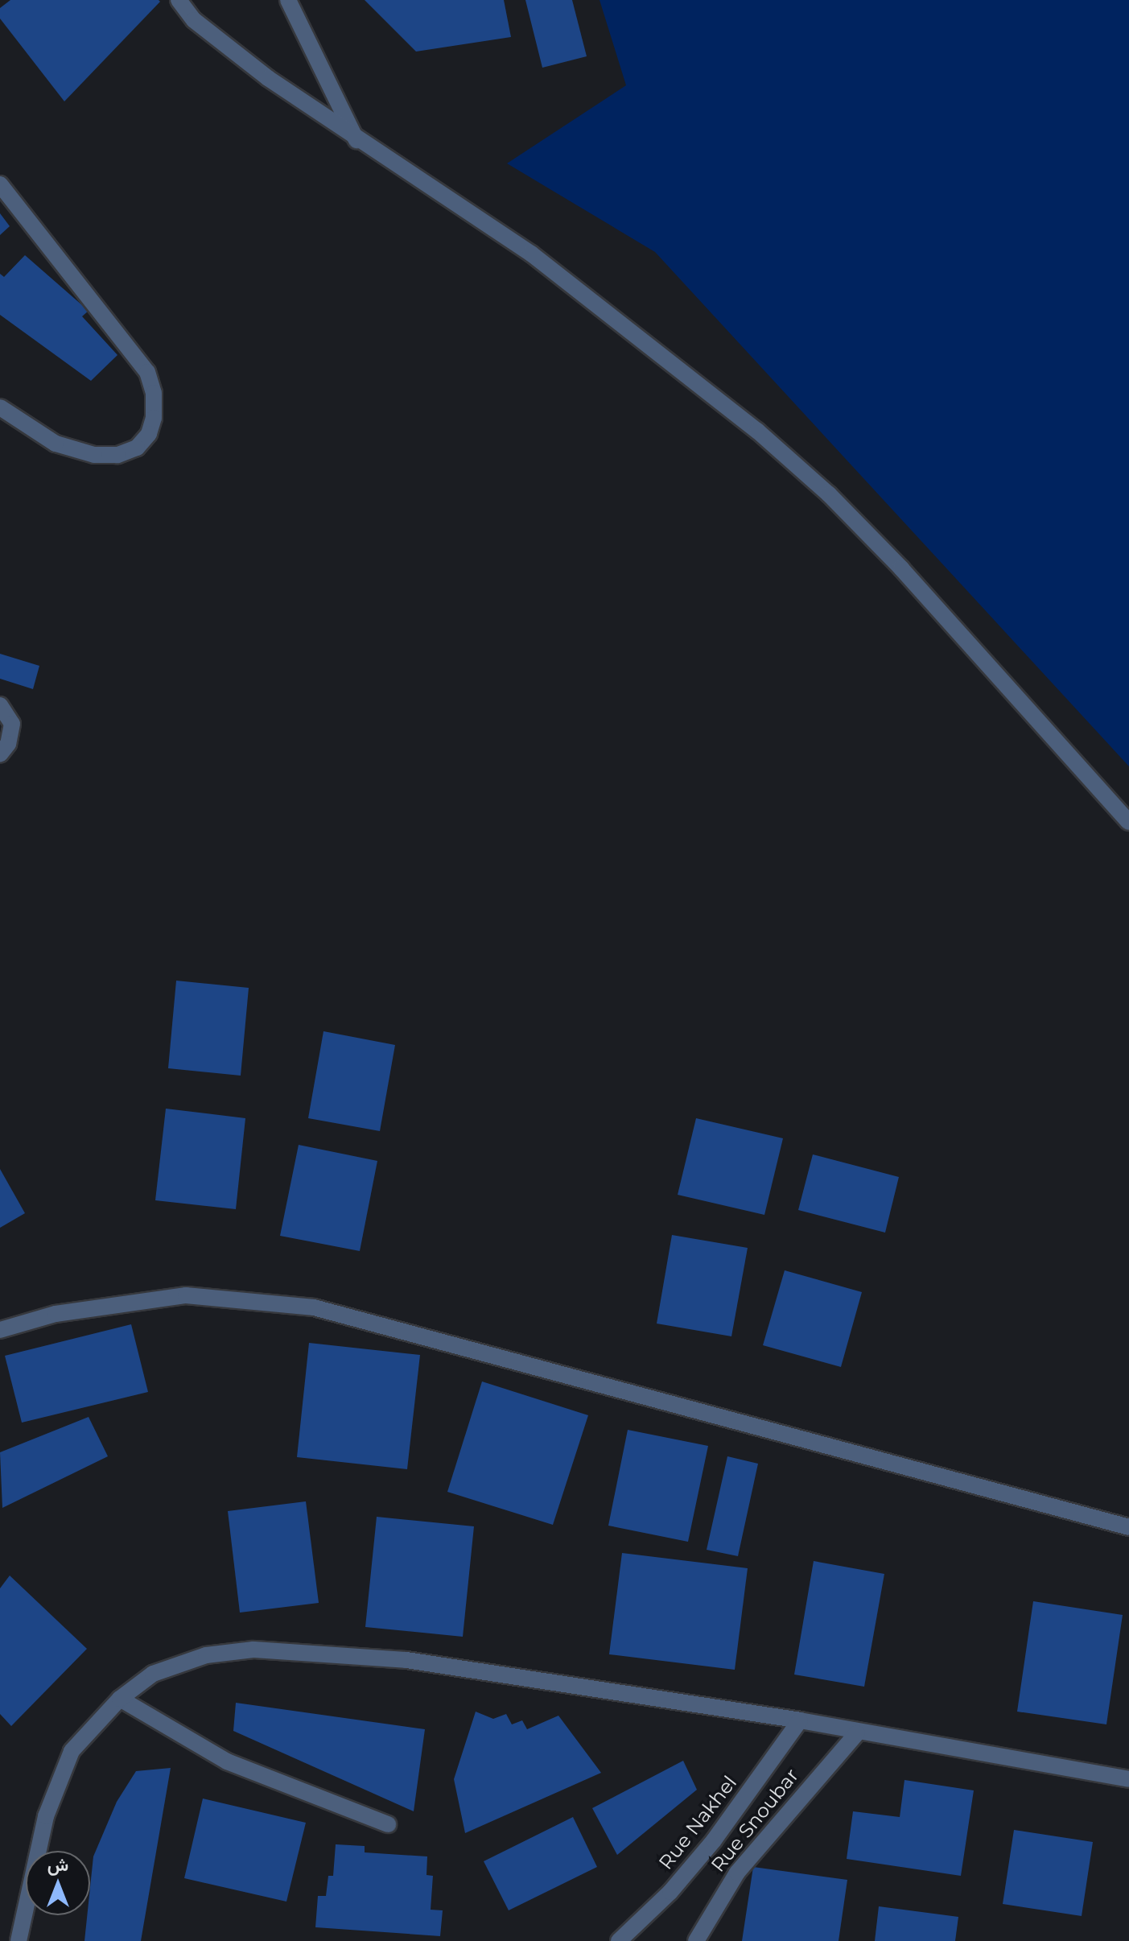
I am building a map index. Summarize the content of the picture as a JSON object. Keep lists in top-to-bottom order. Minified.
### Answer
{"streets":{"street":["Rue Snoubar","Rue Nakhel"]},"north":"top"}
